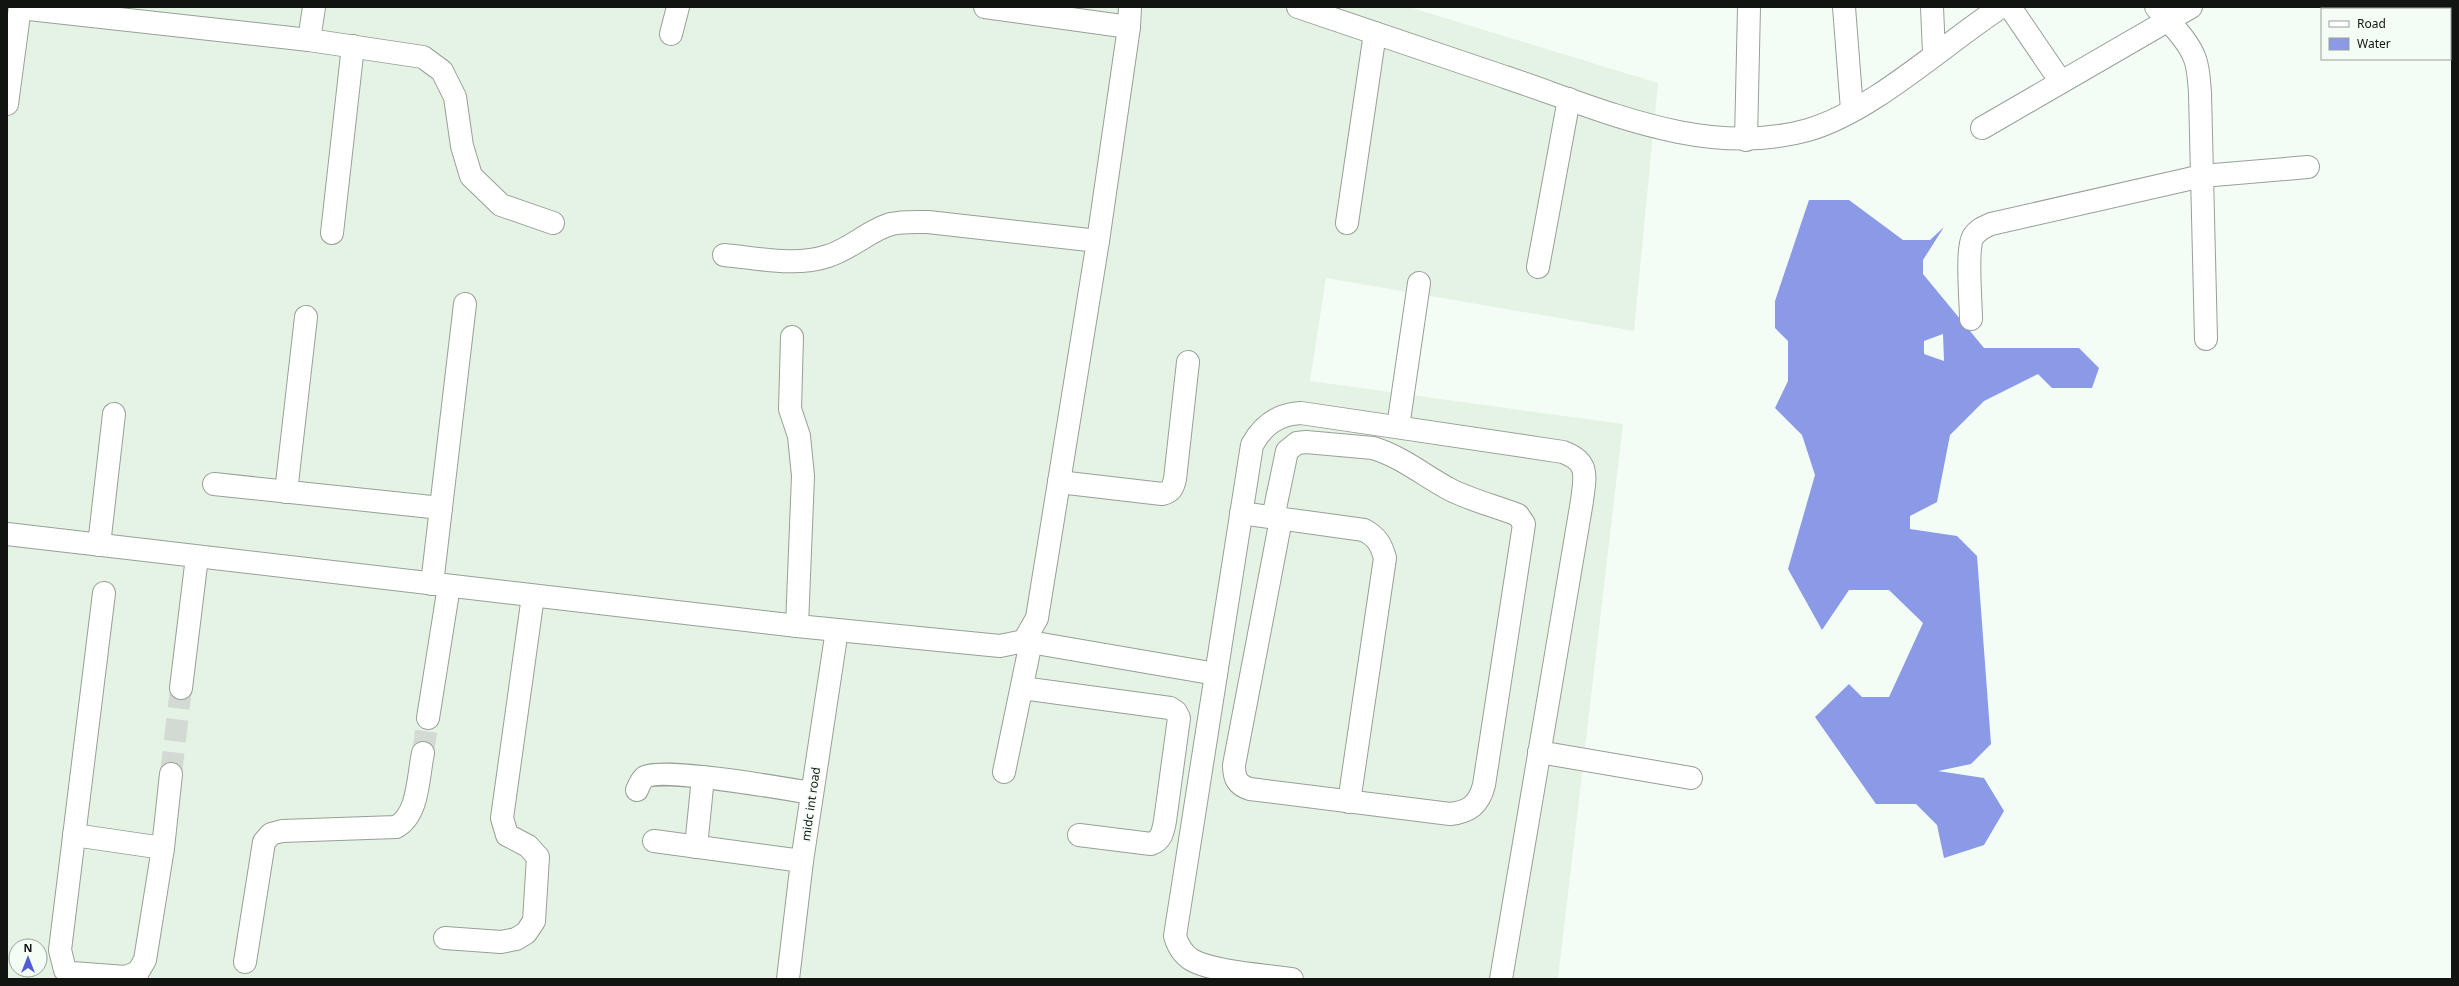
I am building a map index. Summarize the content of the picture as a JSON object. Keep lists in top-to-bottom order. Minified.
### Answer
{"streets":{"street":["midc int road"]},"legend":["Road","Water"],"north":"top"}
